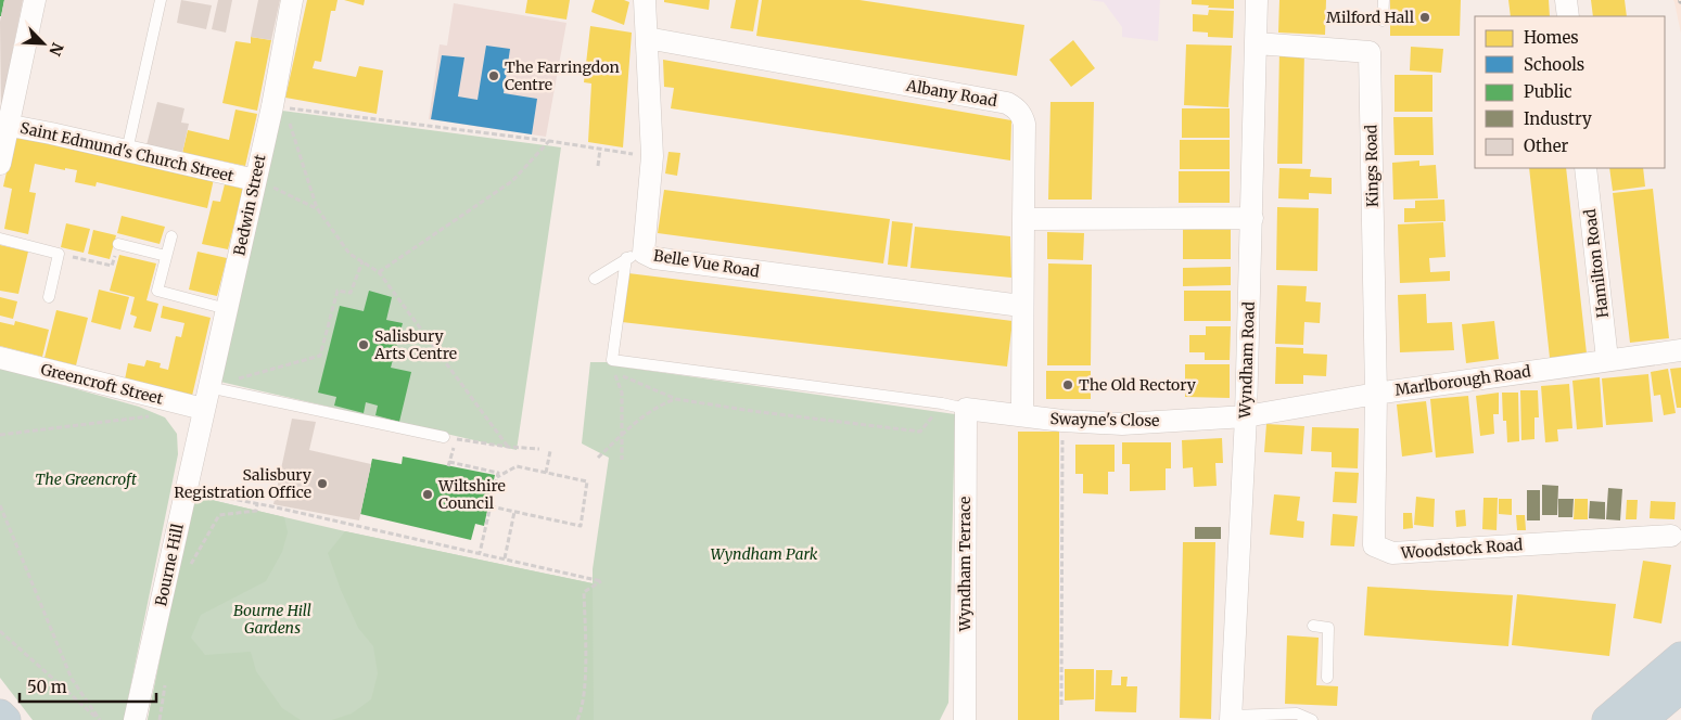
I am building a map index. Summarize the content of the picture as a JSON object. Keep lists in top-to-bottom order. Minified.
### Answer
{"streets":{"street":["Albany Road","Saint Edmund's Church Street","Kings Road","Bedwin Street","Belle Vue Road","Hamilton Road","Wyndham Road","Marlborough Road","Greencroft Street","Swayne's Close","Woodstock Road","Wyndham Terrace","Bourne Hill"]},"crossings":[["Albany Road","Belle Vue Road"],["Saint Edmund's Church Street","Bedwin Street"],["Kings Road","Wyndham Road"],["Kings Road","Marlborough Road"],["Kings Road","Woodstock Road"],["Bedwin Street","Greencroft Street"],["Bedwin Street","Bourne Hill"],["Hamilton Road","Marlborough Road"],["Wyndham Road","Marlborough Road"],["Wyndham Road","Swayne's Close"],["Marlborough Road","Swayne's Close"],["Marlborough Road","Woodstock Road"],["Greencroft Street","Bourne Hill"],["Swayne's Close","Wyndham Terrace"]],"parks":["The Greencroft","Wyndham Park","Bourne Hill Gardens"],"places":["Milford Hall","The Farringdon Centre","Salisbury Arts Centre","The Old Rectory","Salisbury Registration Office","Wiltshire Council"],"legend":["Homes","Schools","Public","Industry","Other"],"scale_bar":"50 m","north":"bottom right"}
